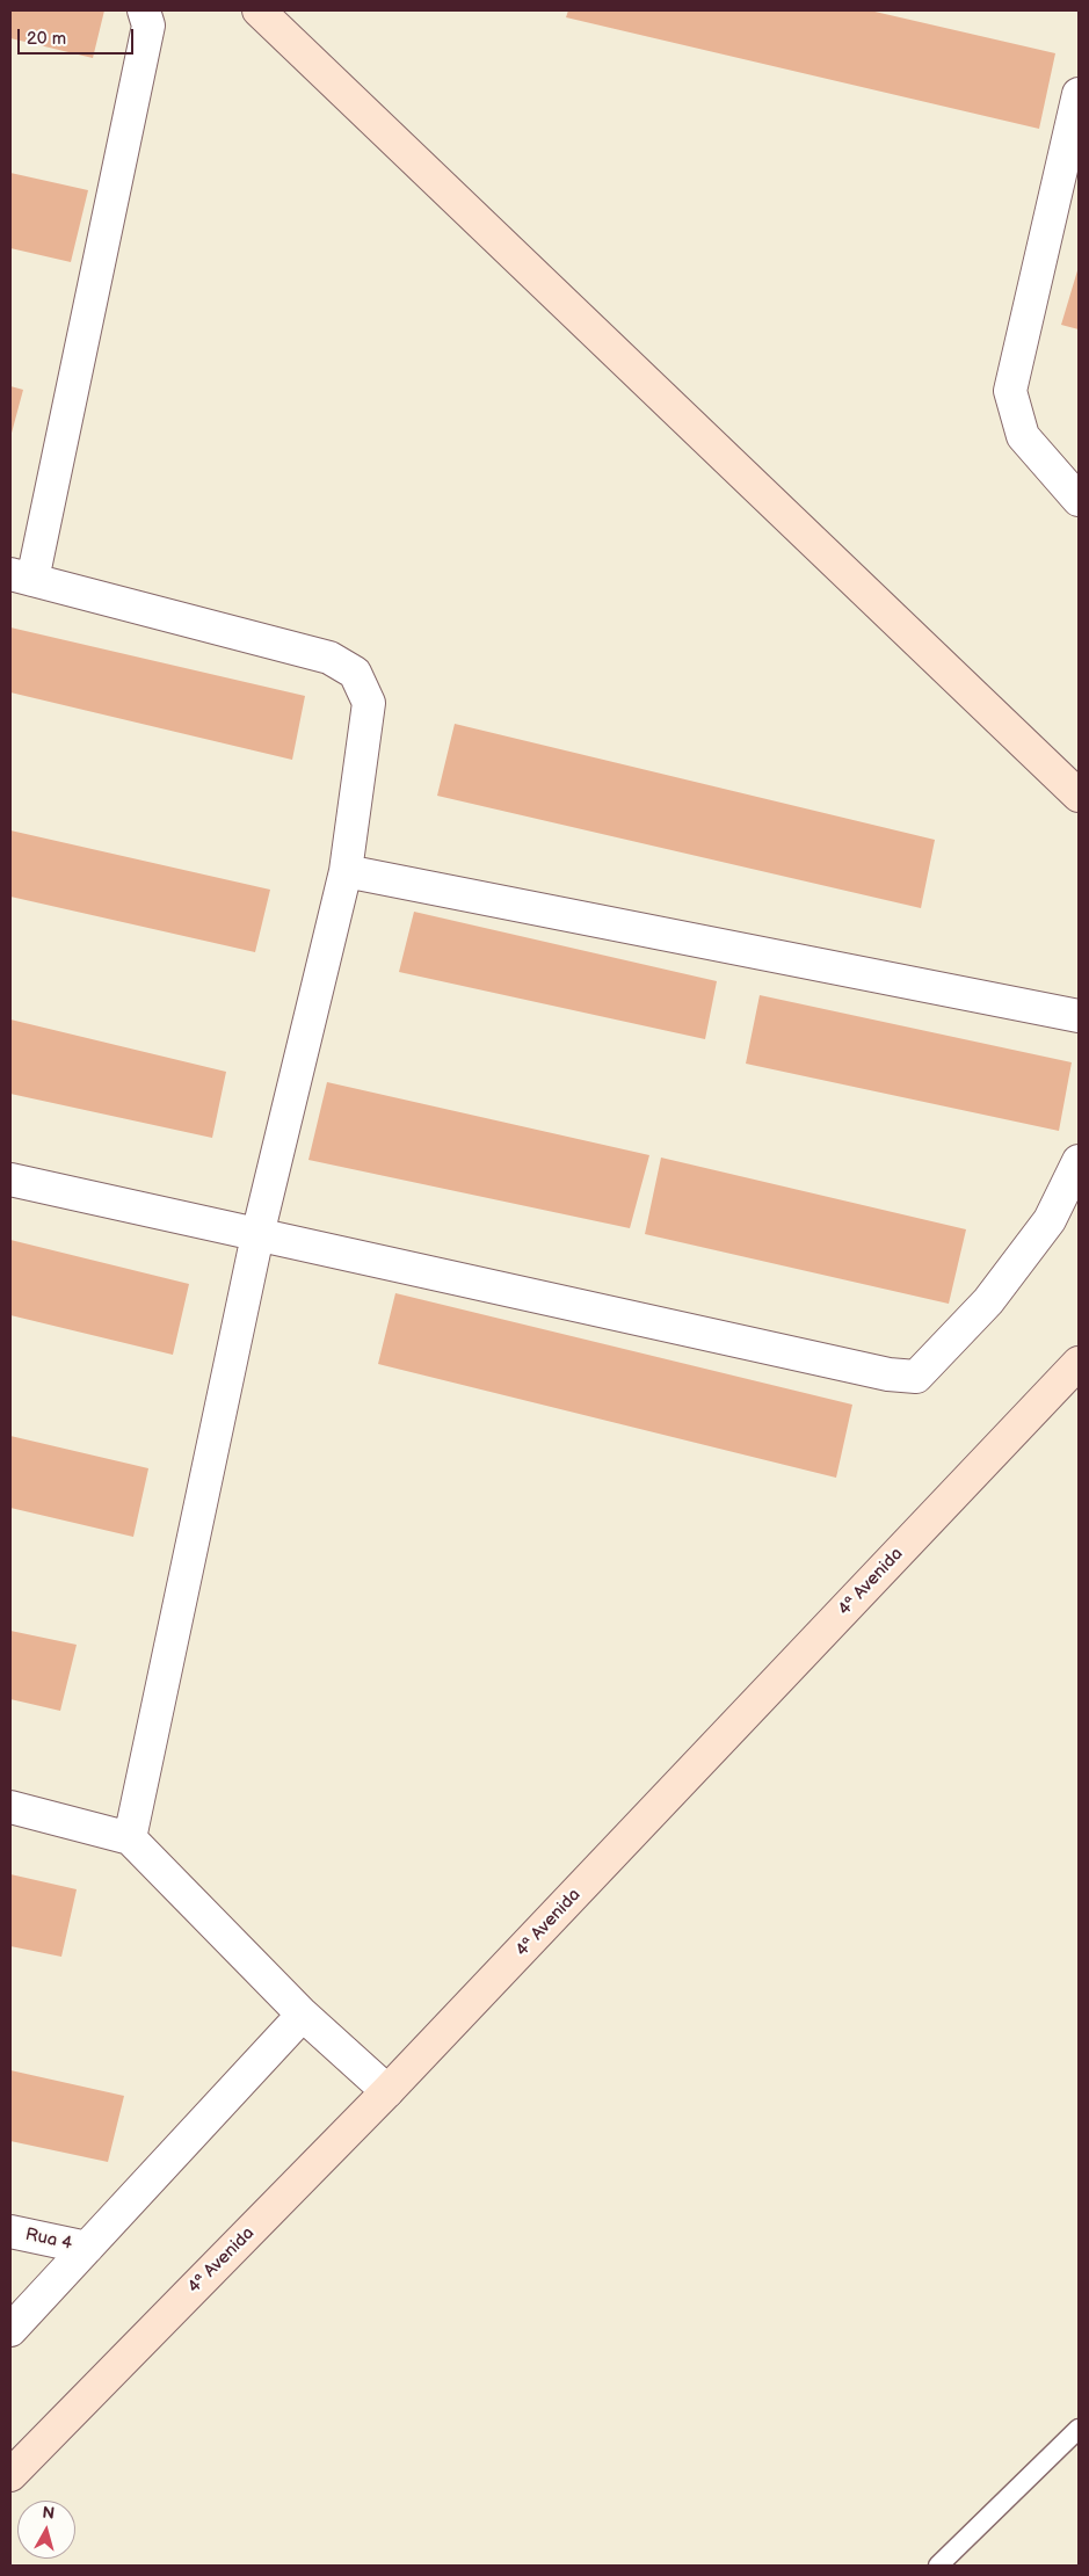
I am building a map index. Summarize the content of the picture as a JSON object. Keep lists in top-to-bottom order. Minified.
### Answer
{"streets":{"street":["4ª Avenida","Rua 4"]},"scale_bar":"20 m","north":"top"}
